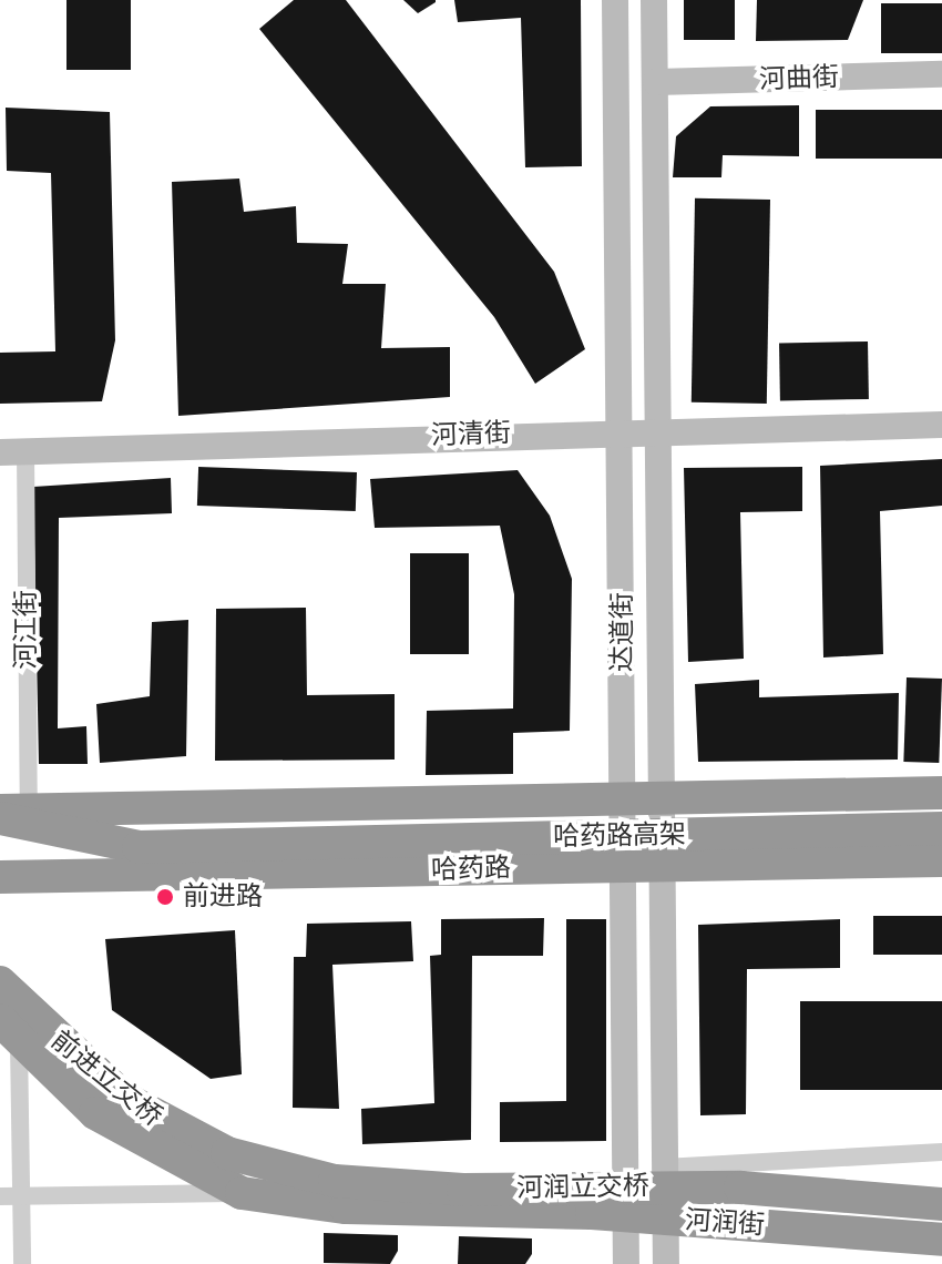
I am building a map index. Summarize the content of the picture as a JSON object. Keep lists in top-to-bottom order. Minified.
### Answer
{"streets":{"highway":["哈药路高架","哈药路","前进立交桥","河润立交桥","河润街"],"main road":["河曲街","河清街","达道街"],"street":["河江街"]},"crossings":[["河清街","河江街"],["河清街","达道街"],["河江街","哈药路高架"],["达道街","哈药路"],["达道街","河润街"],["前进立交桥","河润立交桥"]],"places":["前进路"]}
